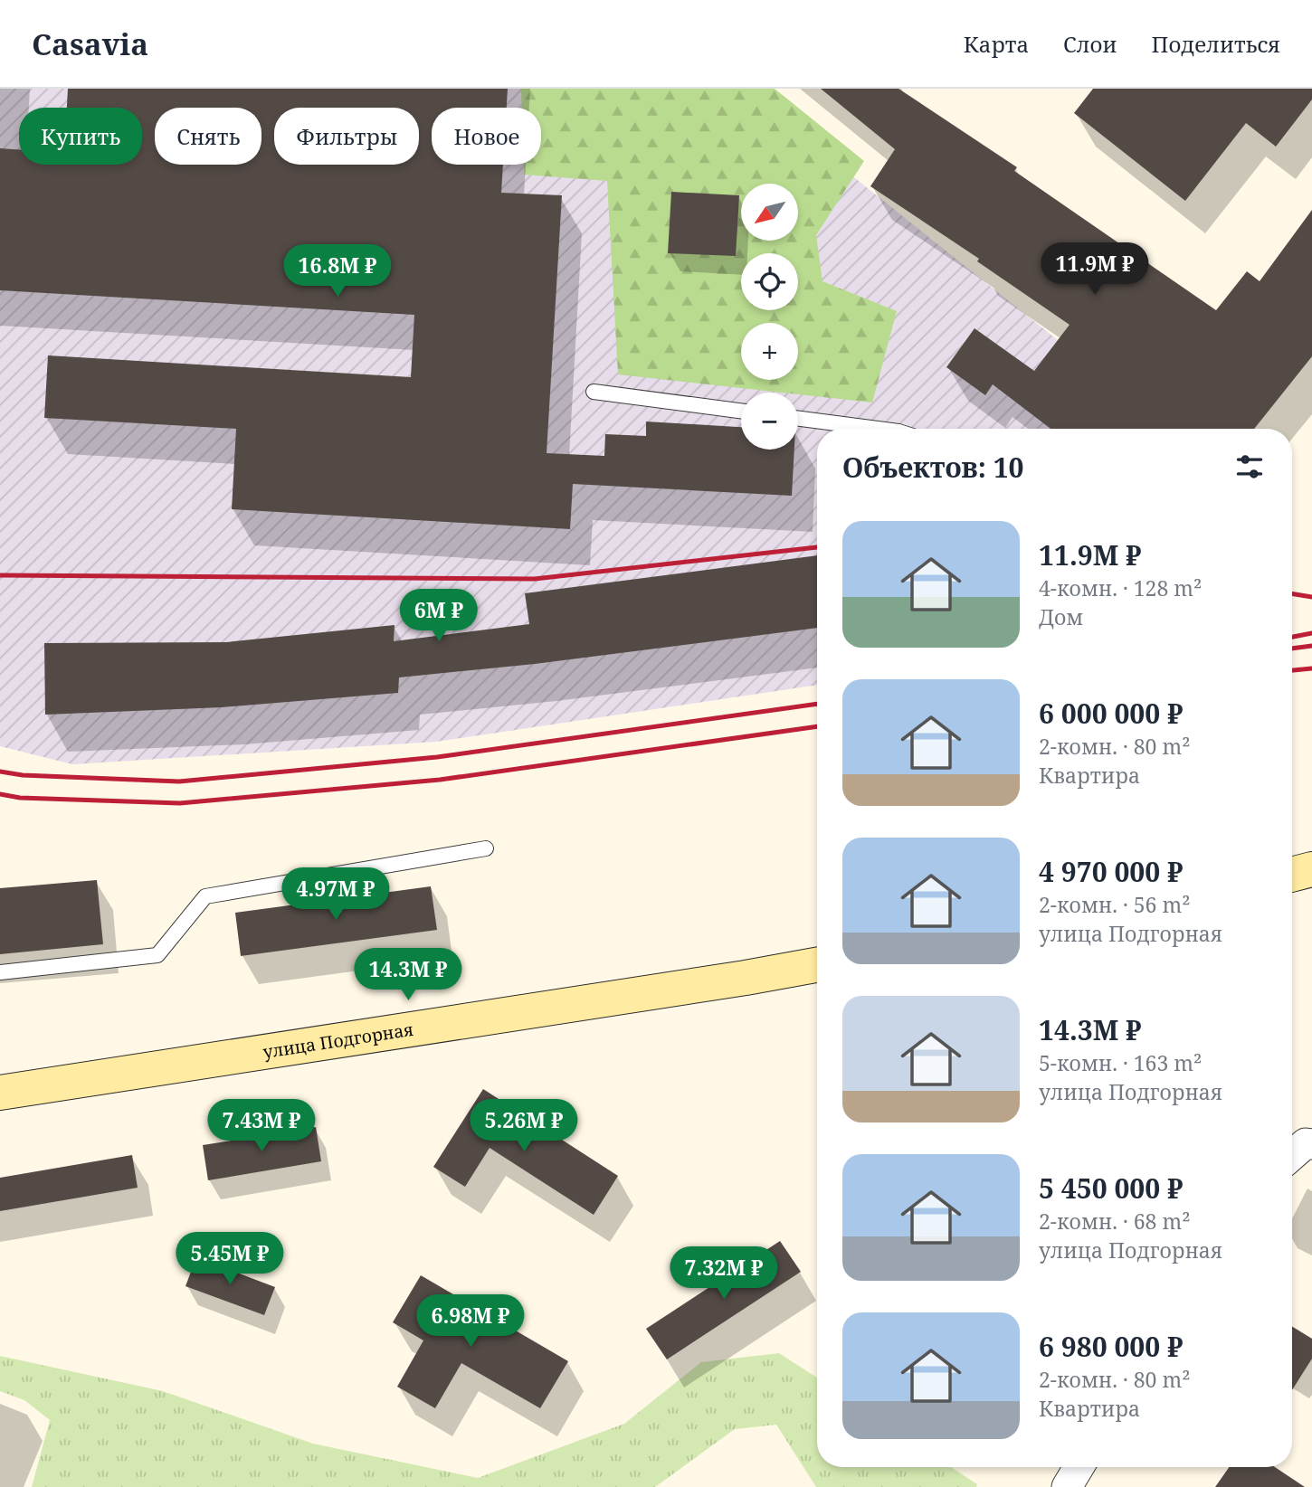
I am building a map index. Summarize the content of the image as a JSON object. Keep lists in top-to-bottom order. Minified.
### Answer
{"streets":{"main road":["улица Подгорная"]},"north":"bottom left","page":{"header":"Casavia","nav":["Карта","Слои","Поделиться"],"chip":["Купить","Снять","Фильтры","Новое"],"map_buttons":["+","−"],"price":["11.9M ₽","16.8M ₽","6M ₽","4.97M ₽","14.3M ₽","7.43M ₽","5.26M ₽","5.45M ₽","7.32M ₽","6.98M ₽"],"heading":"Объектов: 10","list":[{"name":"11.9M ₽","note":"4-комн. · 128 m² · Дом"},{"name":"6 000 000 ₽","note":"2-комн. · 80 m² · Квартира"},{"name":"4 970 000 ₽","note":"2-комн. · 56 m² · улица Подгорная"},{"name":"14.3M ₽","note":"5-комн. · 163 m² · улица Подгорная"},{"name":"5 450 000 ₽","note":"2-комн. · 68 m² · улица Подгорная"},{"name":"6 980 000 ₽","note":"2-комн. · 80 m² · Квартира"}]}}
